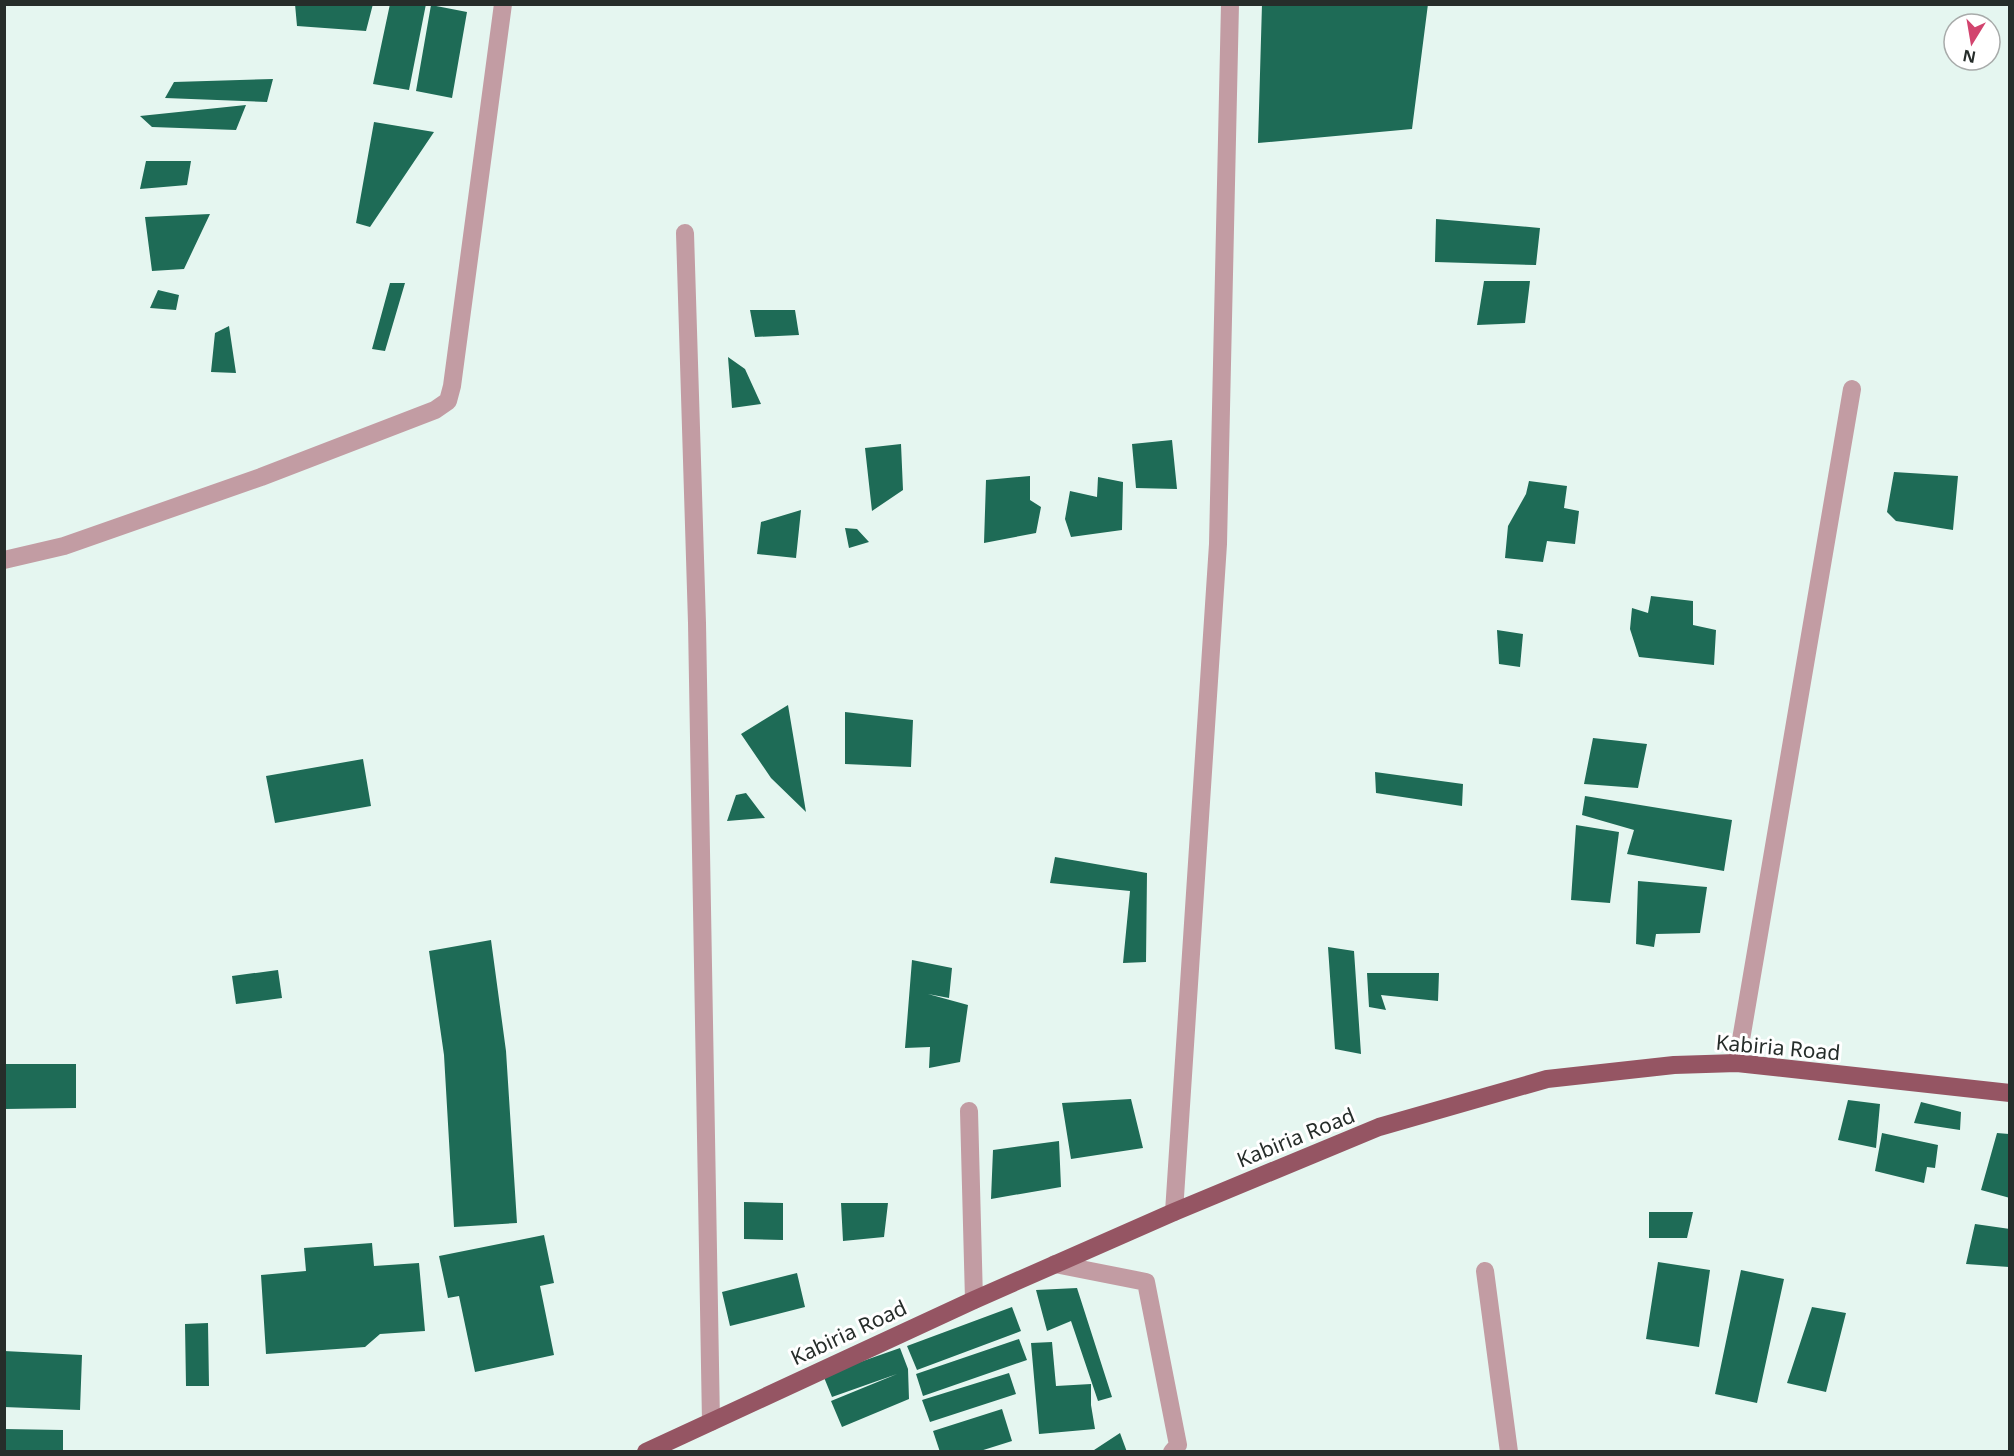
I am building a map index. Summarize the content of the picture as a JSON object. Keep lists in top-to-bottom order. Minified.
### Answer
{"streets":{"main road":["Kabiria Road"]},"north":"bottom"}
